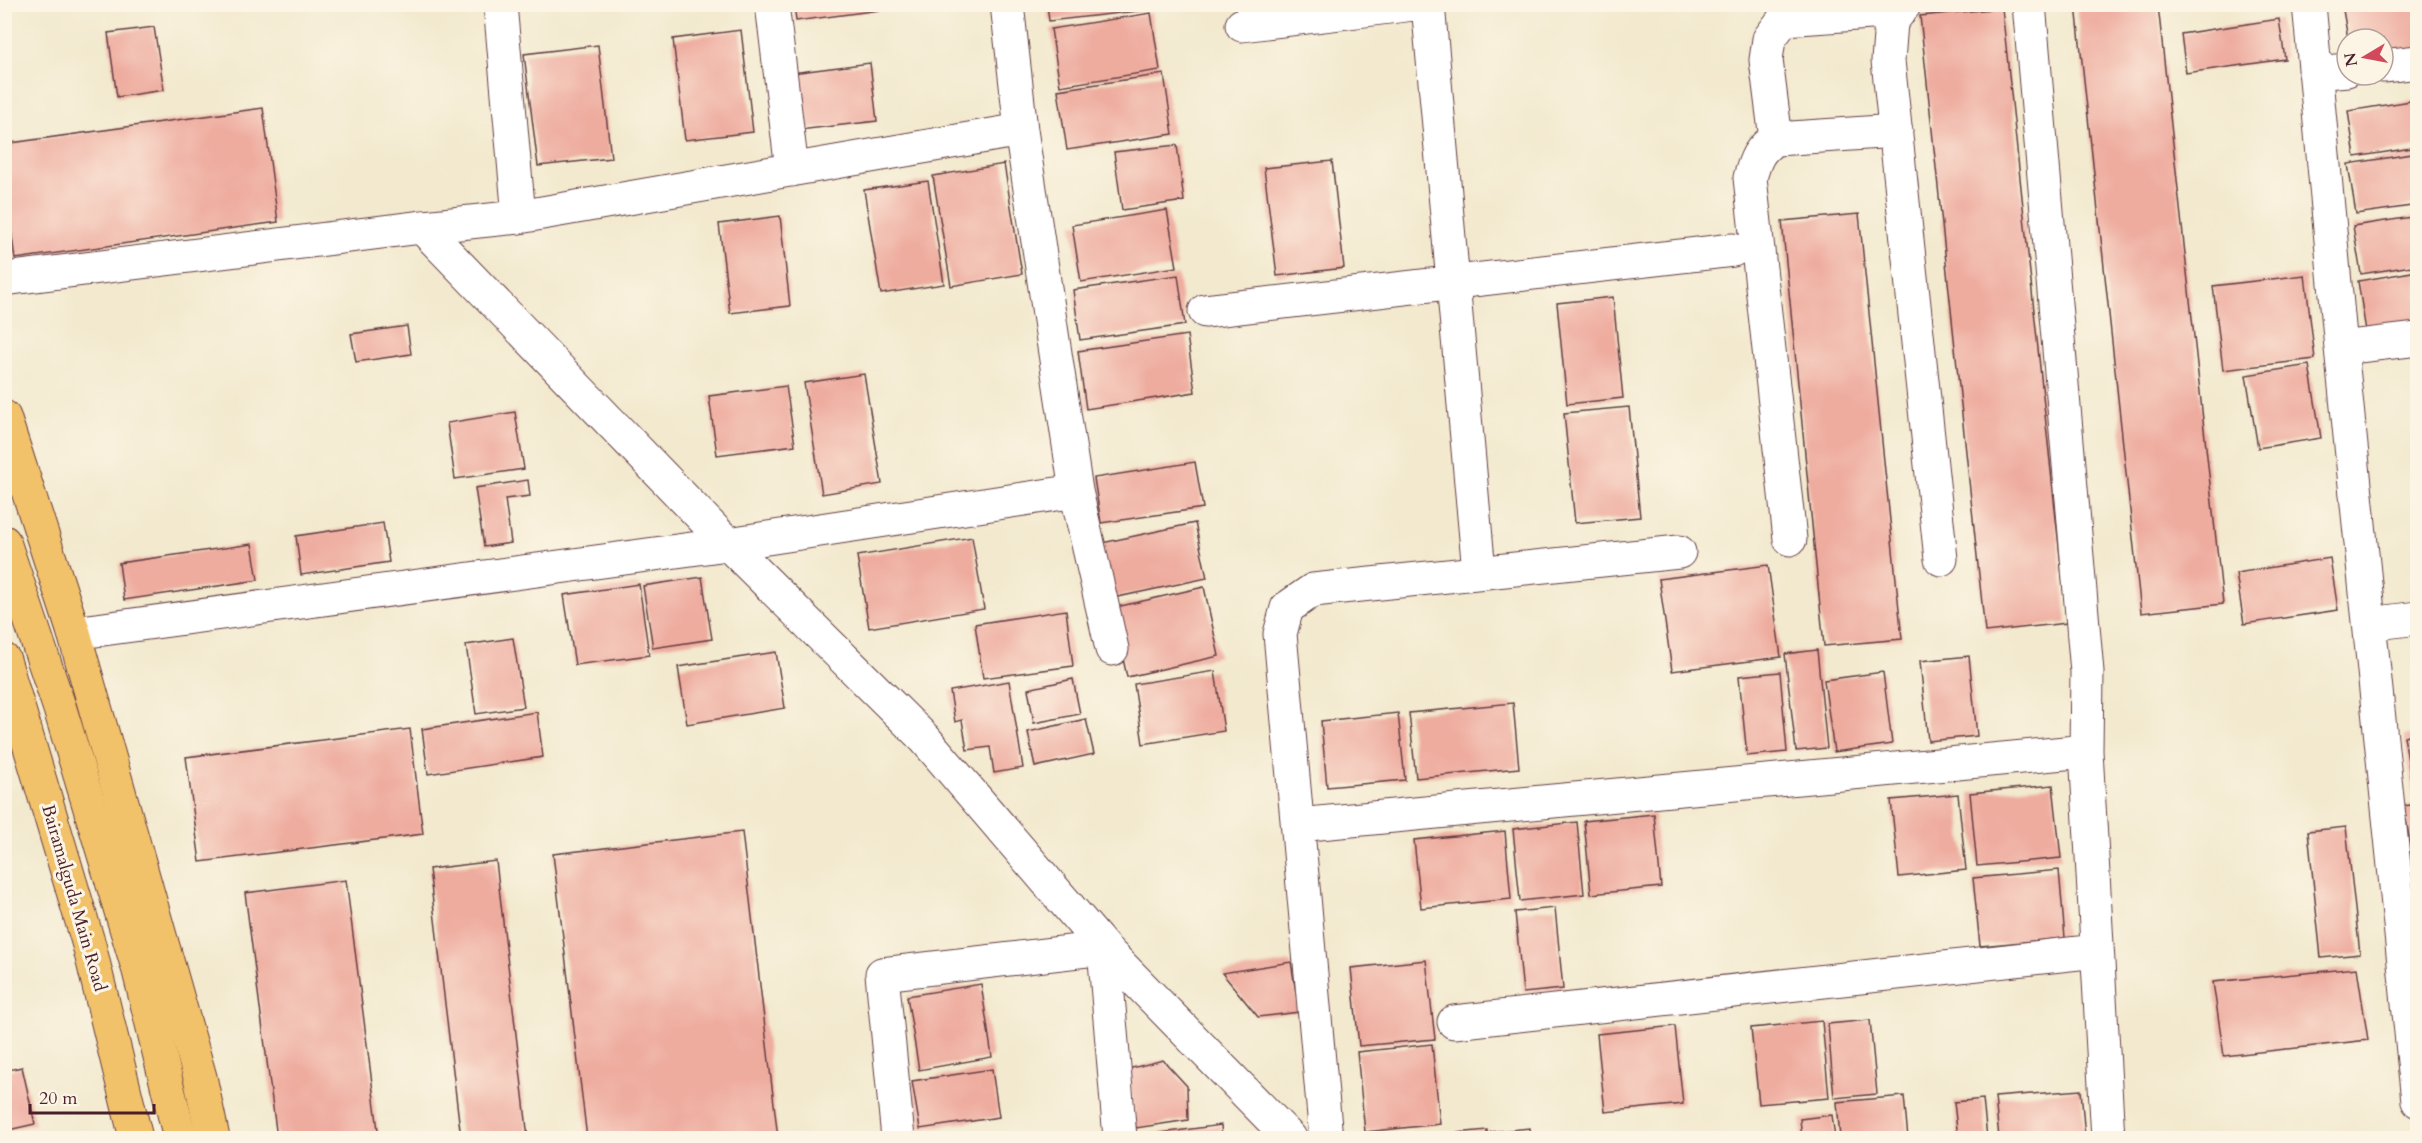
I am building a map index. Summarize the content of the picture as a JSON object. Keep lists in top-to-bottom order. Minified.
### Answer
{"streets":{"main road":["Bairamalguda Main Road"]},"scale_bar":"20 m","north":"left"}
